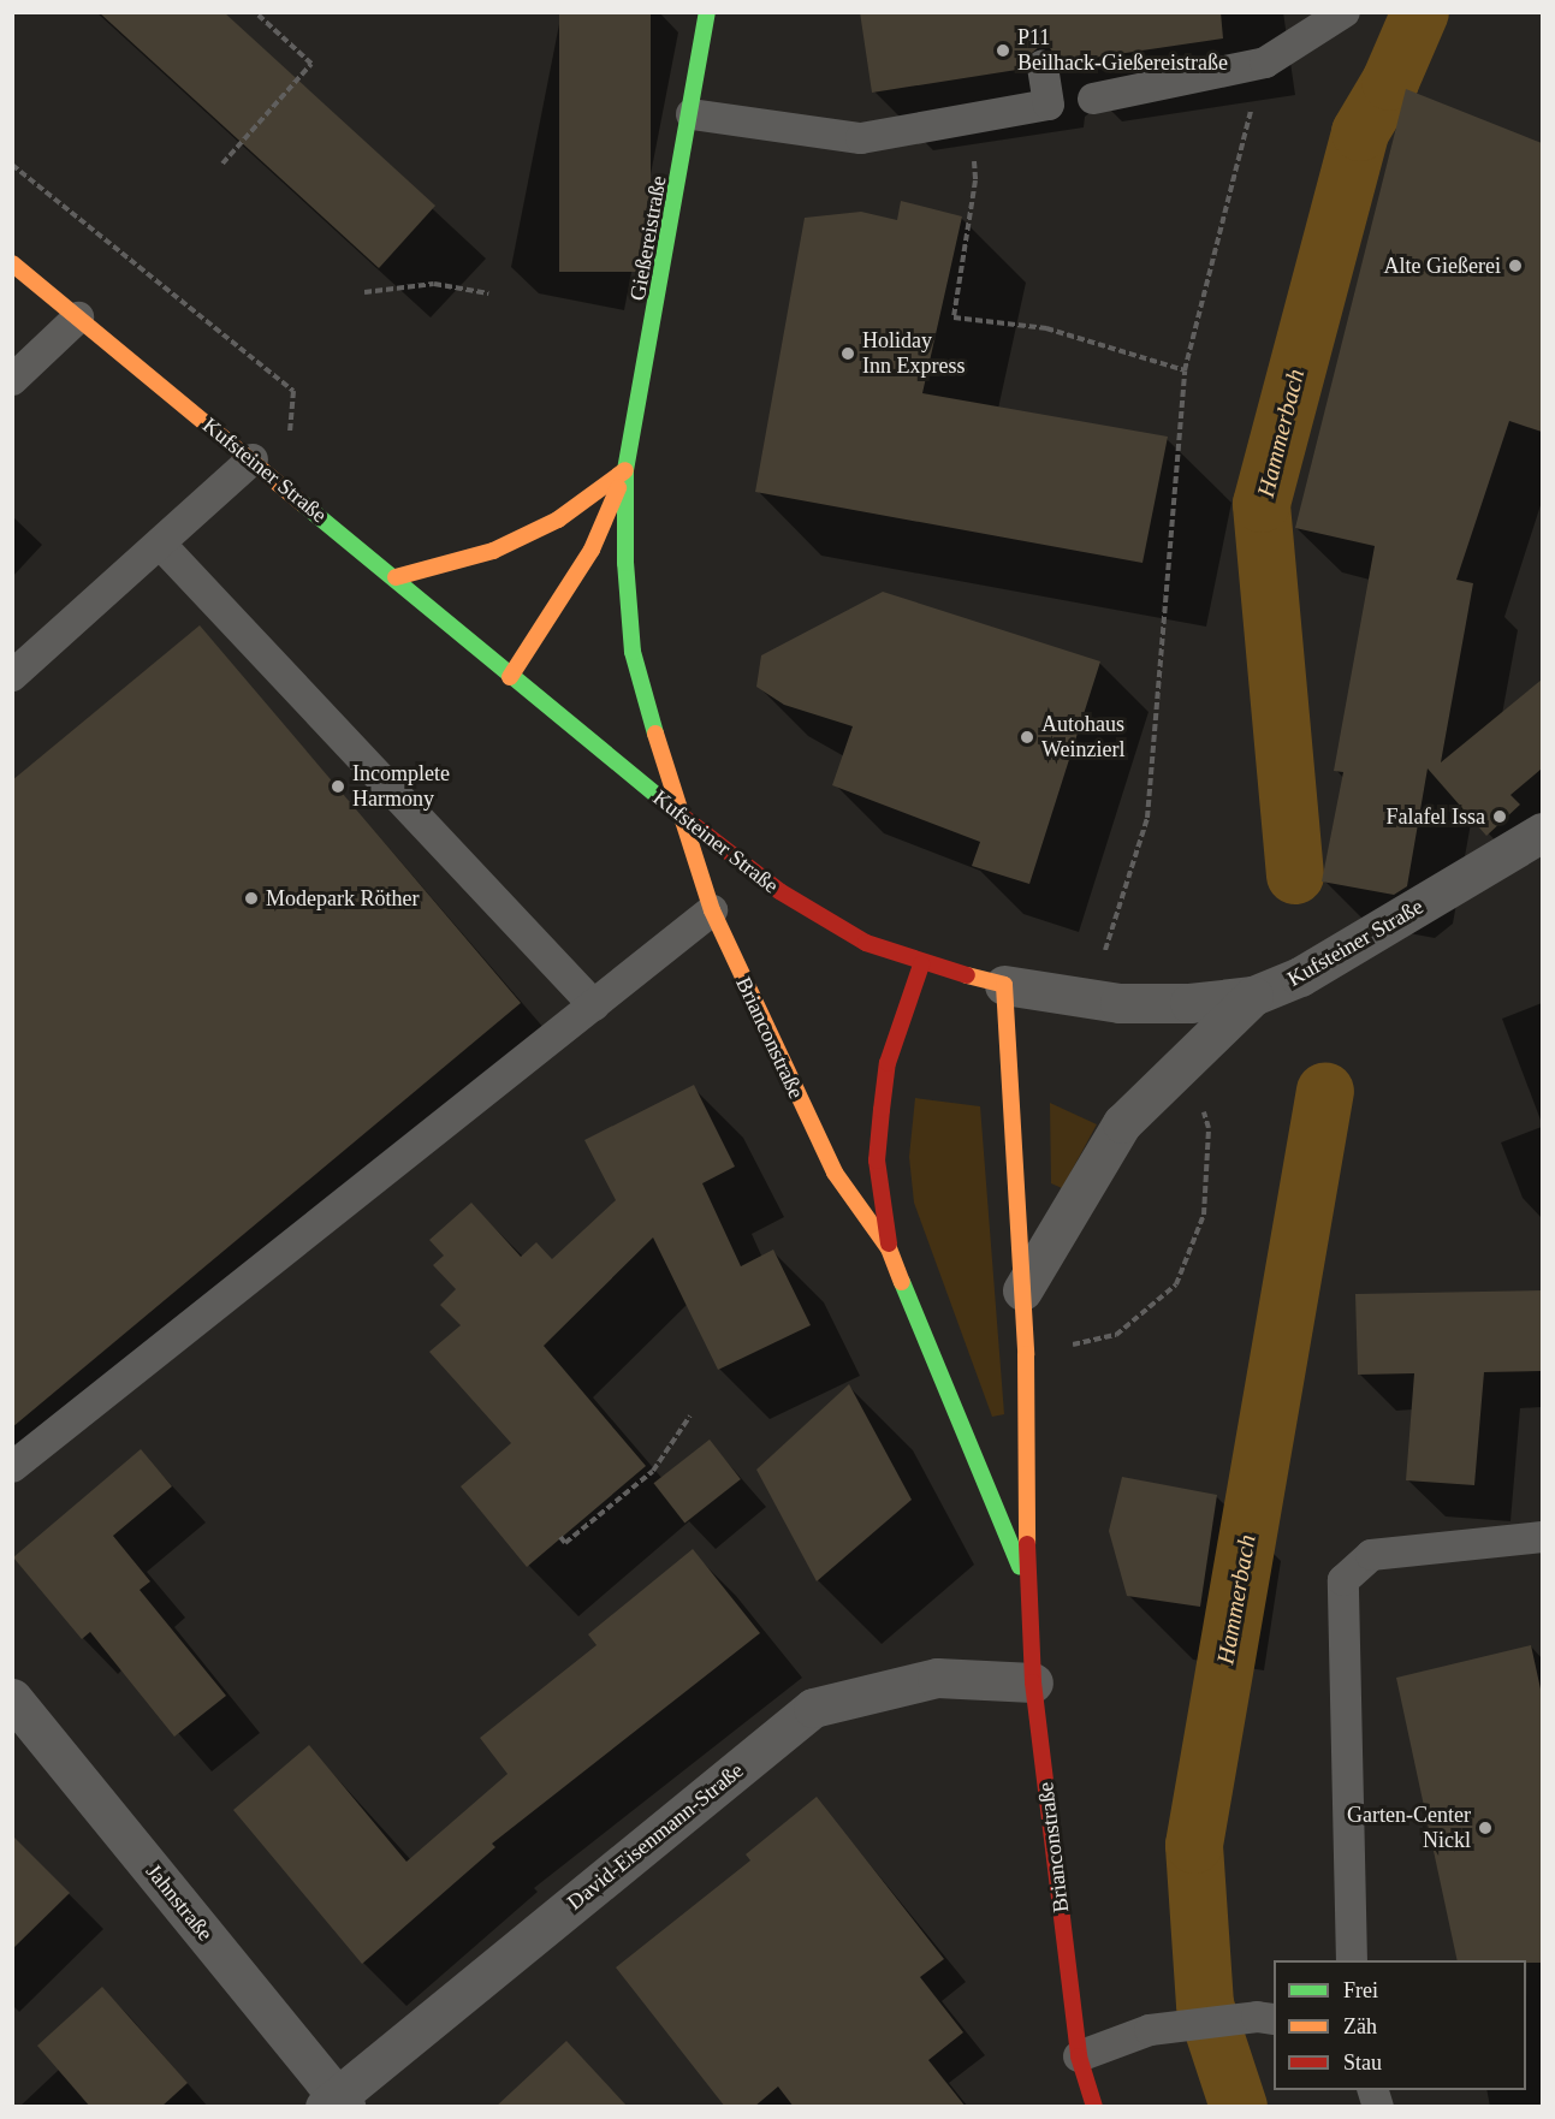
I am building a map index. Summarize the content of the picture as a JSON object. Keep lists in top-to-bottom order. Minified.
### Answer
{"streets":{"main road":["Gießereistraße","Kufsteiner Straße","Brianconstraße"],"street":["David-Eisenmann-Straße","Jahnstraße"]},"crossings":[["Gießereistraße","Kufsteiner Straße"],["Gießereistraße","Brianconstraße"],["Kufsteiner Straße","Brianconstraße"],["Brianconstraße","David-Eisenmann-Straße"],["David-Eisenmann-Straße","Jahnstraße"]],"water":["Hammerbach"],"places":["P11 Beilhack-Gießereistraße","Alte Gießerei","Holiday Inn Express","Autohaus Weinzierl","Incomplete Harmony","Falafel Issa","Modepark Röther","Garten-Center Nickl"],"legend":["Frei","Zäh","Stau"]}
